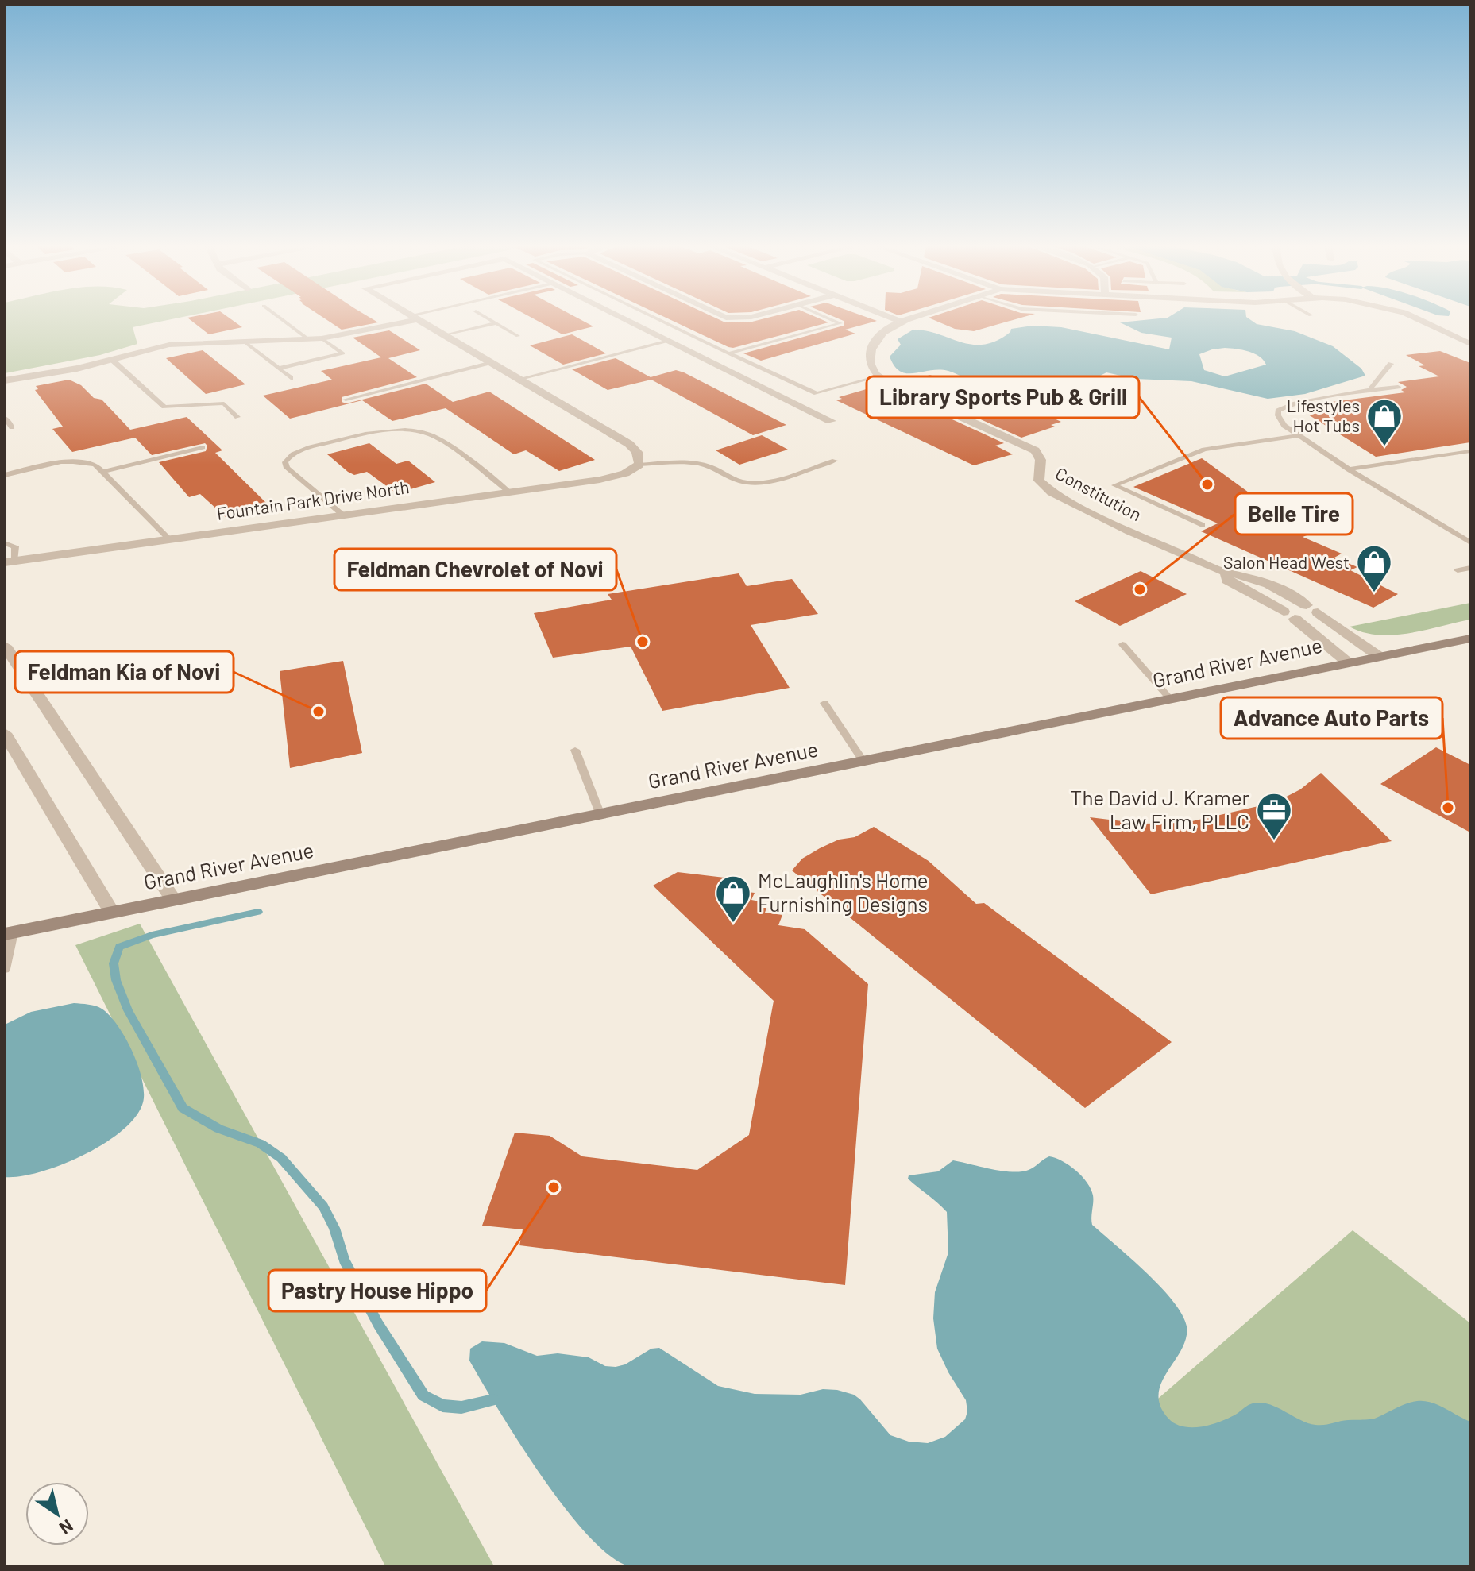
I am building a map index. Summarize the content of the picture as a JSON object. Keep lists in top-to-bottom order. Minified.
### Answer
{"streets":{"main road":["Grand River Avenue"],"street":["Constitution","Fountain Park Drive North"]},"crossings":[["Constitution","Grand River Avenue"]],"places":{"shop":["Lifestyles Hot Tubs","Salon Head West","McLaughlin's Home Furnishing Designs"],"other":["Library Sports Pub & Grill","Belle Tire","Feldman Chevrolet of Novi","Feldman Kia of Novi","Advance Auto Parts","Pastry House Hippo"],"office":["The David J. Kramer Law Firm, PLLC"]},"north":"bottom right"}
